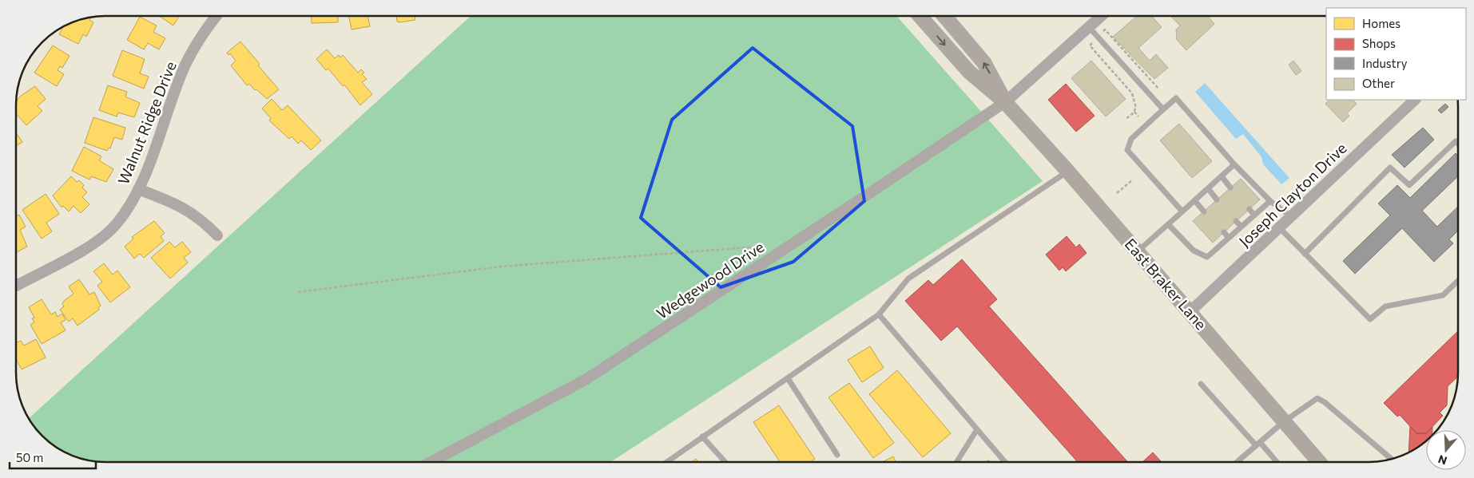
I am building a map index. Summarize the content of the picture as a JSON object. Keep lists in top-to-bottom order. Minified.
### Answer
{"streets":{"main road":["East Braker Lane"],"street":["Walnut Ridge Drive","Joseph Clayton Drive","Wedgewood Drive"]},"crossings":[["Joseph Clayton Drive","East Braker Lane"],["Wedgewood Drive","East Braker Lane"]],"legend":["Homes","Shops","Industry","Other"],"scale_bar":"50 m","north":"bottom"}
